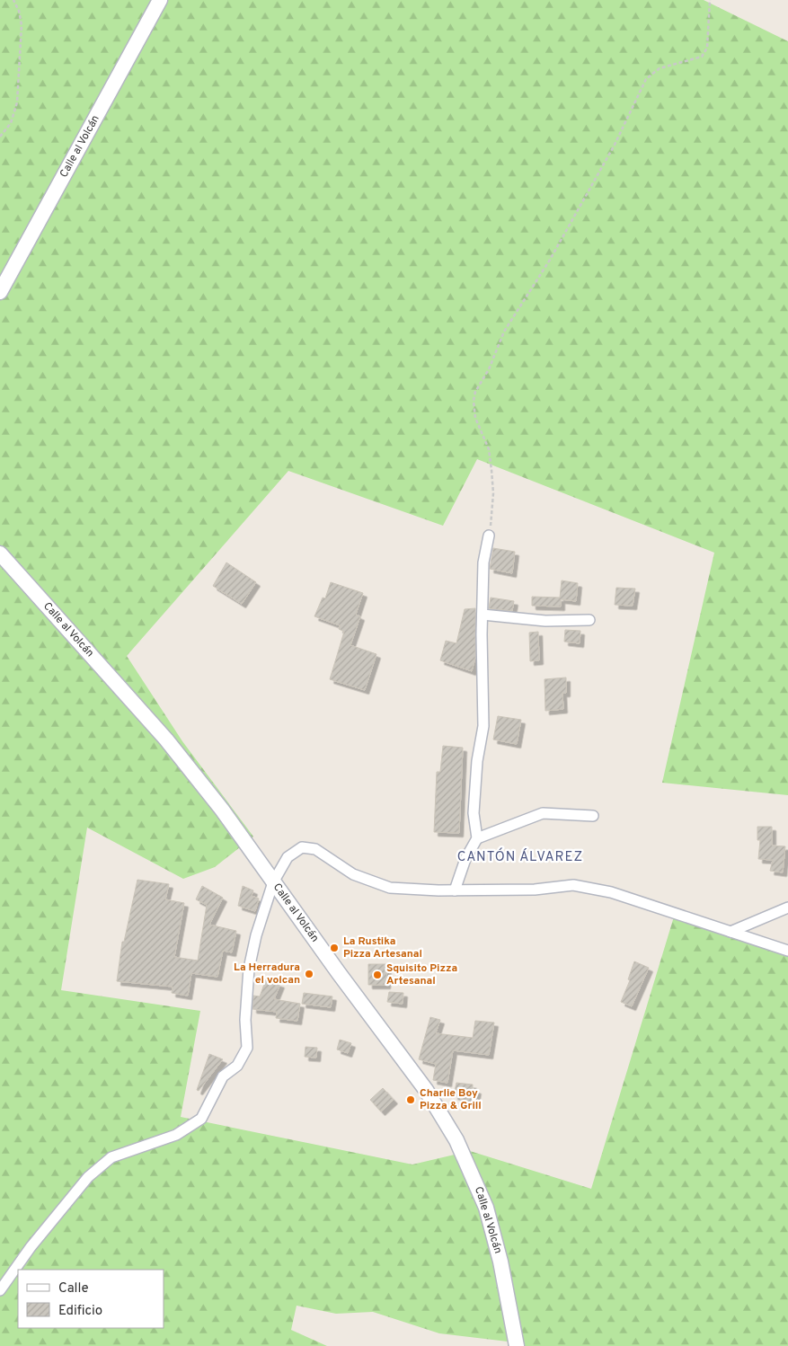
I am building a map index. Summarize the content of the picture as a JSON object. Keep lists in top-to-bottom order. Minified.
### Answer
{"streets":{"street":["Calle al Volcán"]},"districts":["CANTÓN ÁLVAREZ"],"places":["La Rustika Pizza Artesanal","La Herradura el volcan","Squisito Pizza Artesanal","Charlie Boy Pizza & Grill"],"legend":["Calle","Edificio"]}
